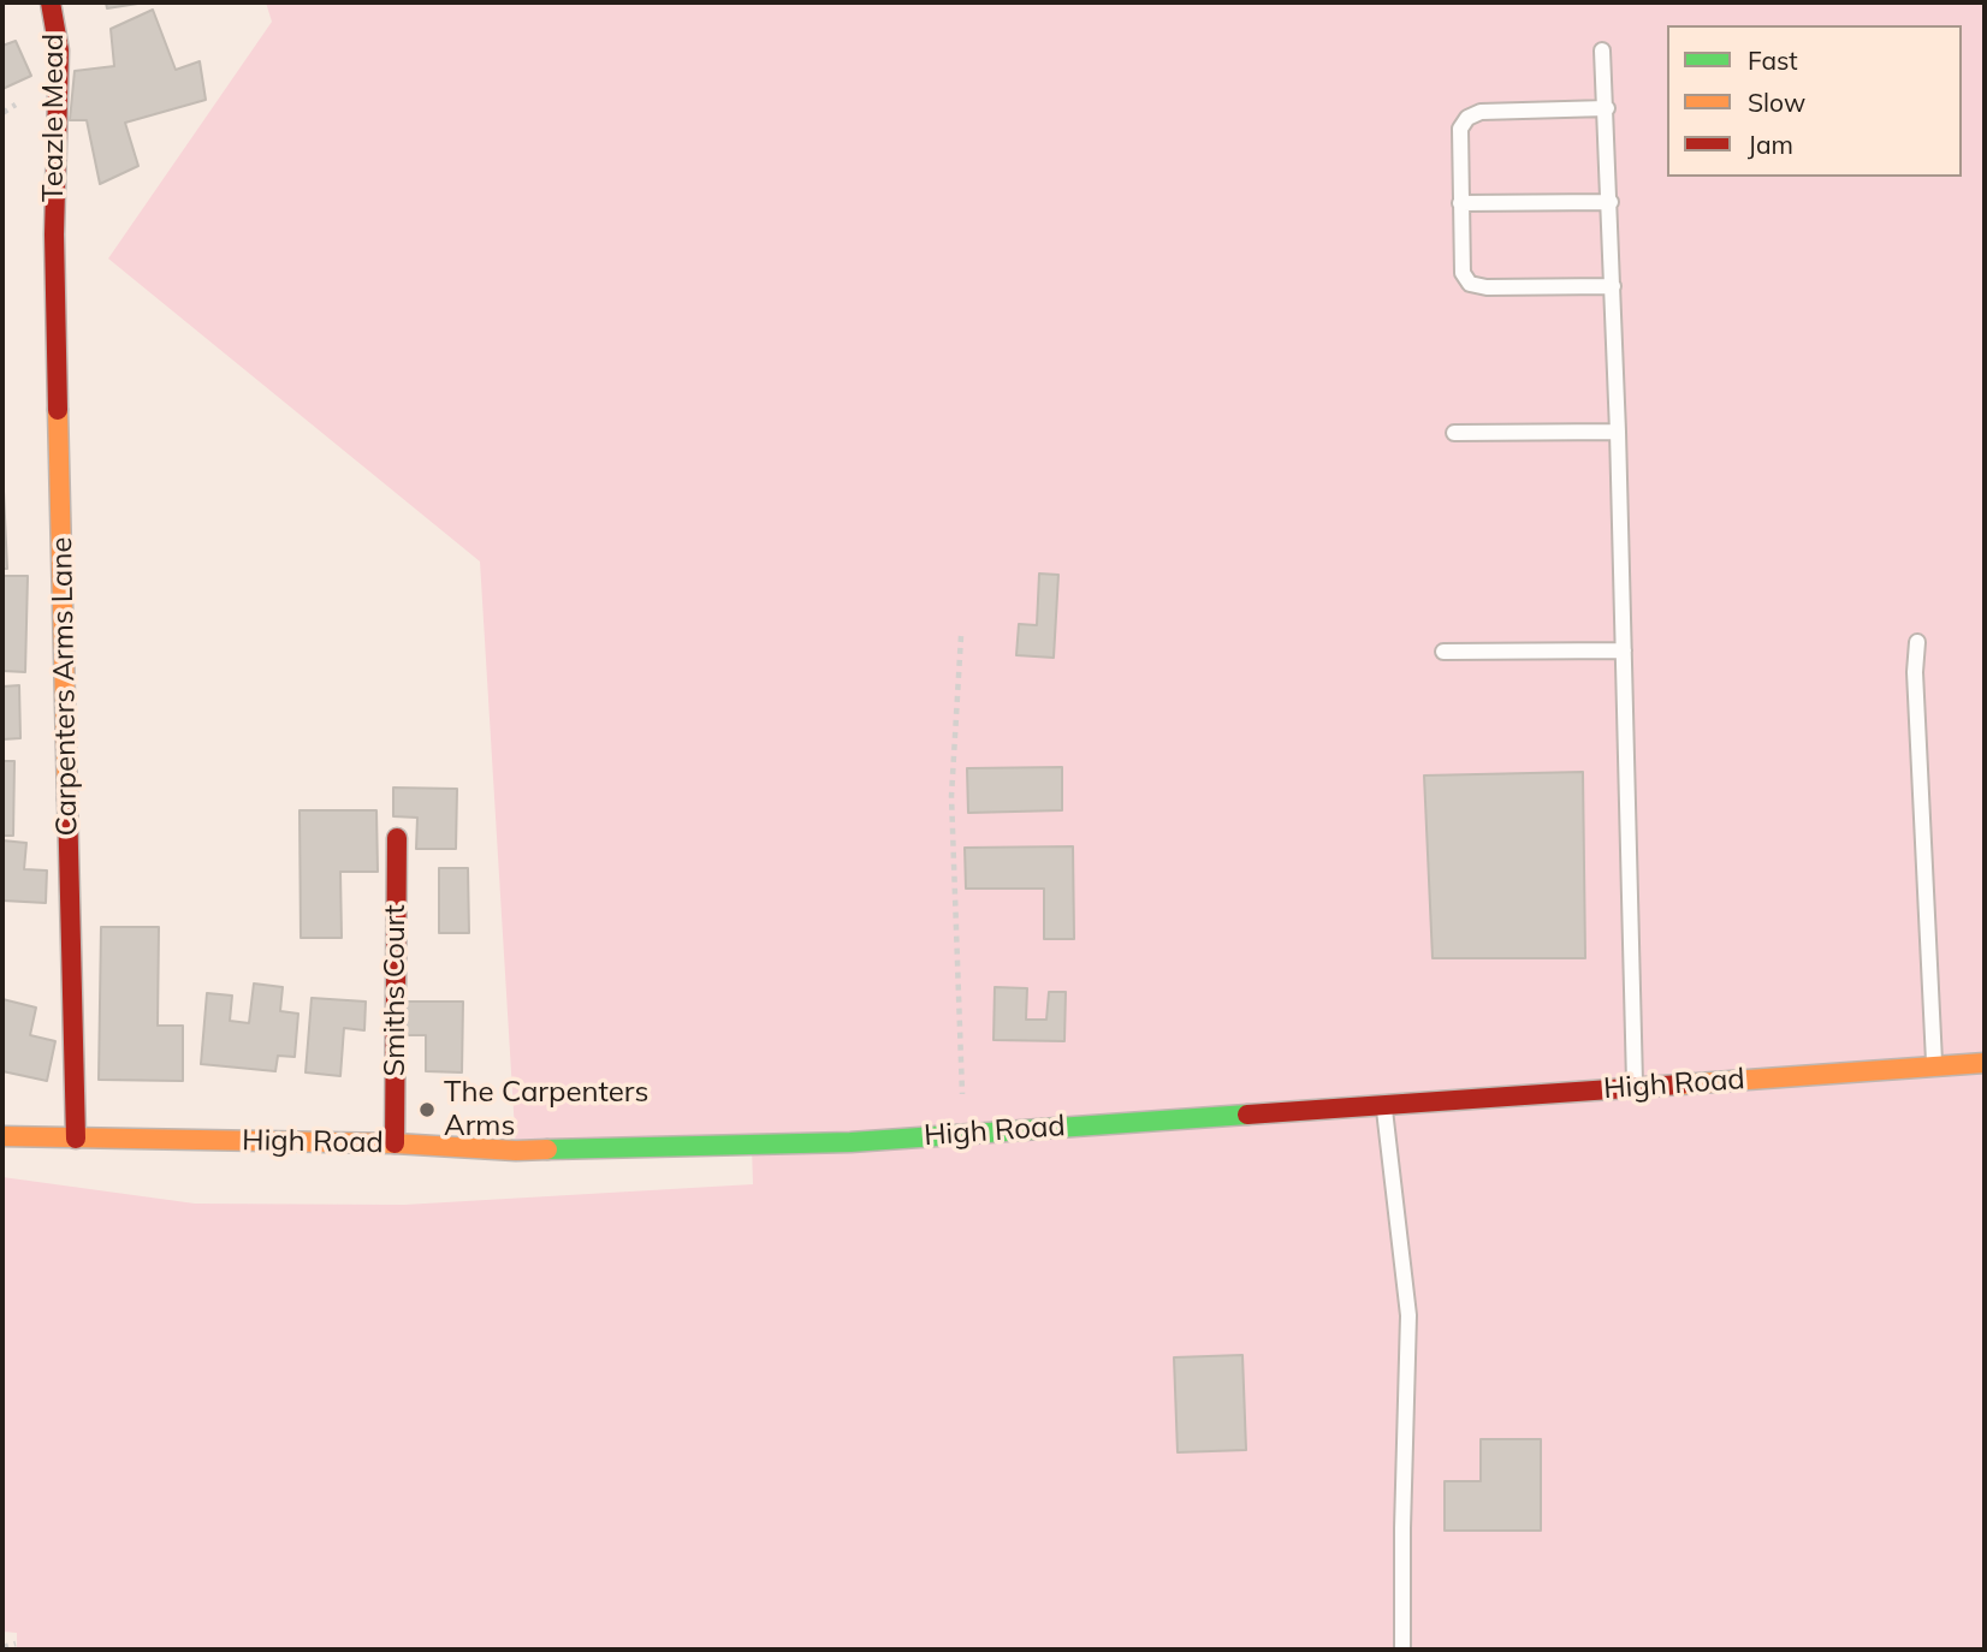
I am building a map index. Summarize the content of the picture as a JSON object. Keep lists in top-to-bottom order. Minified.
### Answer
{"streets":{"main road":["Teazle Mead","Carpenters Arms Lane","Smiths Court","High Road"]},"crossings":[["Teazle Mead","Carpenters Arms Lane"],["Carpenters Arms Lane","High Road"],["Smiths Court","High Road"]],"places":["The Carpenters Arms"],"legend":["Fast","Slow","Jam"]}
